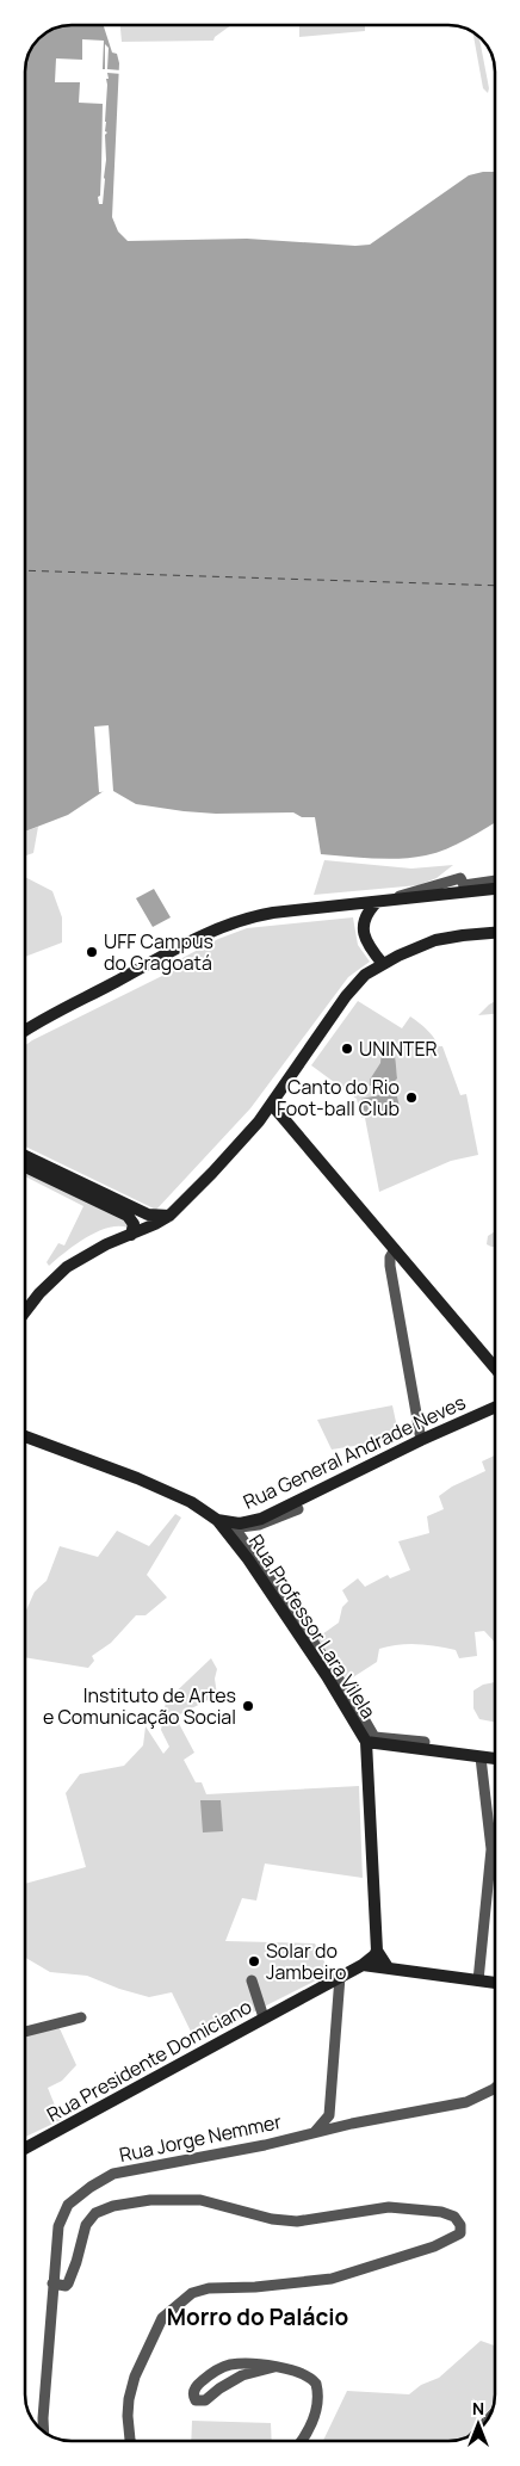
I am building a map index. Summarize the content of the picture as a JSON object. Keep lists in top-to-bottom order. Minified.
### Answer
{"streets":{"street":["Rua General Andrade Neves","Rua Professor Lara Vilela","Rua Presidente Domiciano","Rua Jorge Nemmer"]},"crossings":[["Rua General Andrade Neves","Rua Professor Lara Vilela"],["Rua Professor Lara Vilela","Rua Presidente Domiciano"]],"districts":["Morro do Palácio"],"places":["UFF Campus do Gragoatá","UNINTER","Canto do Rio Foot-ball Club","Instituto de Artes e Comunicação Social","Solar do Jambeiro"],"north":"top"}
